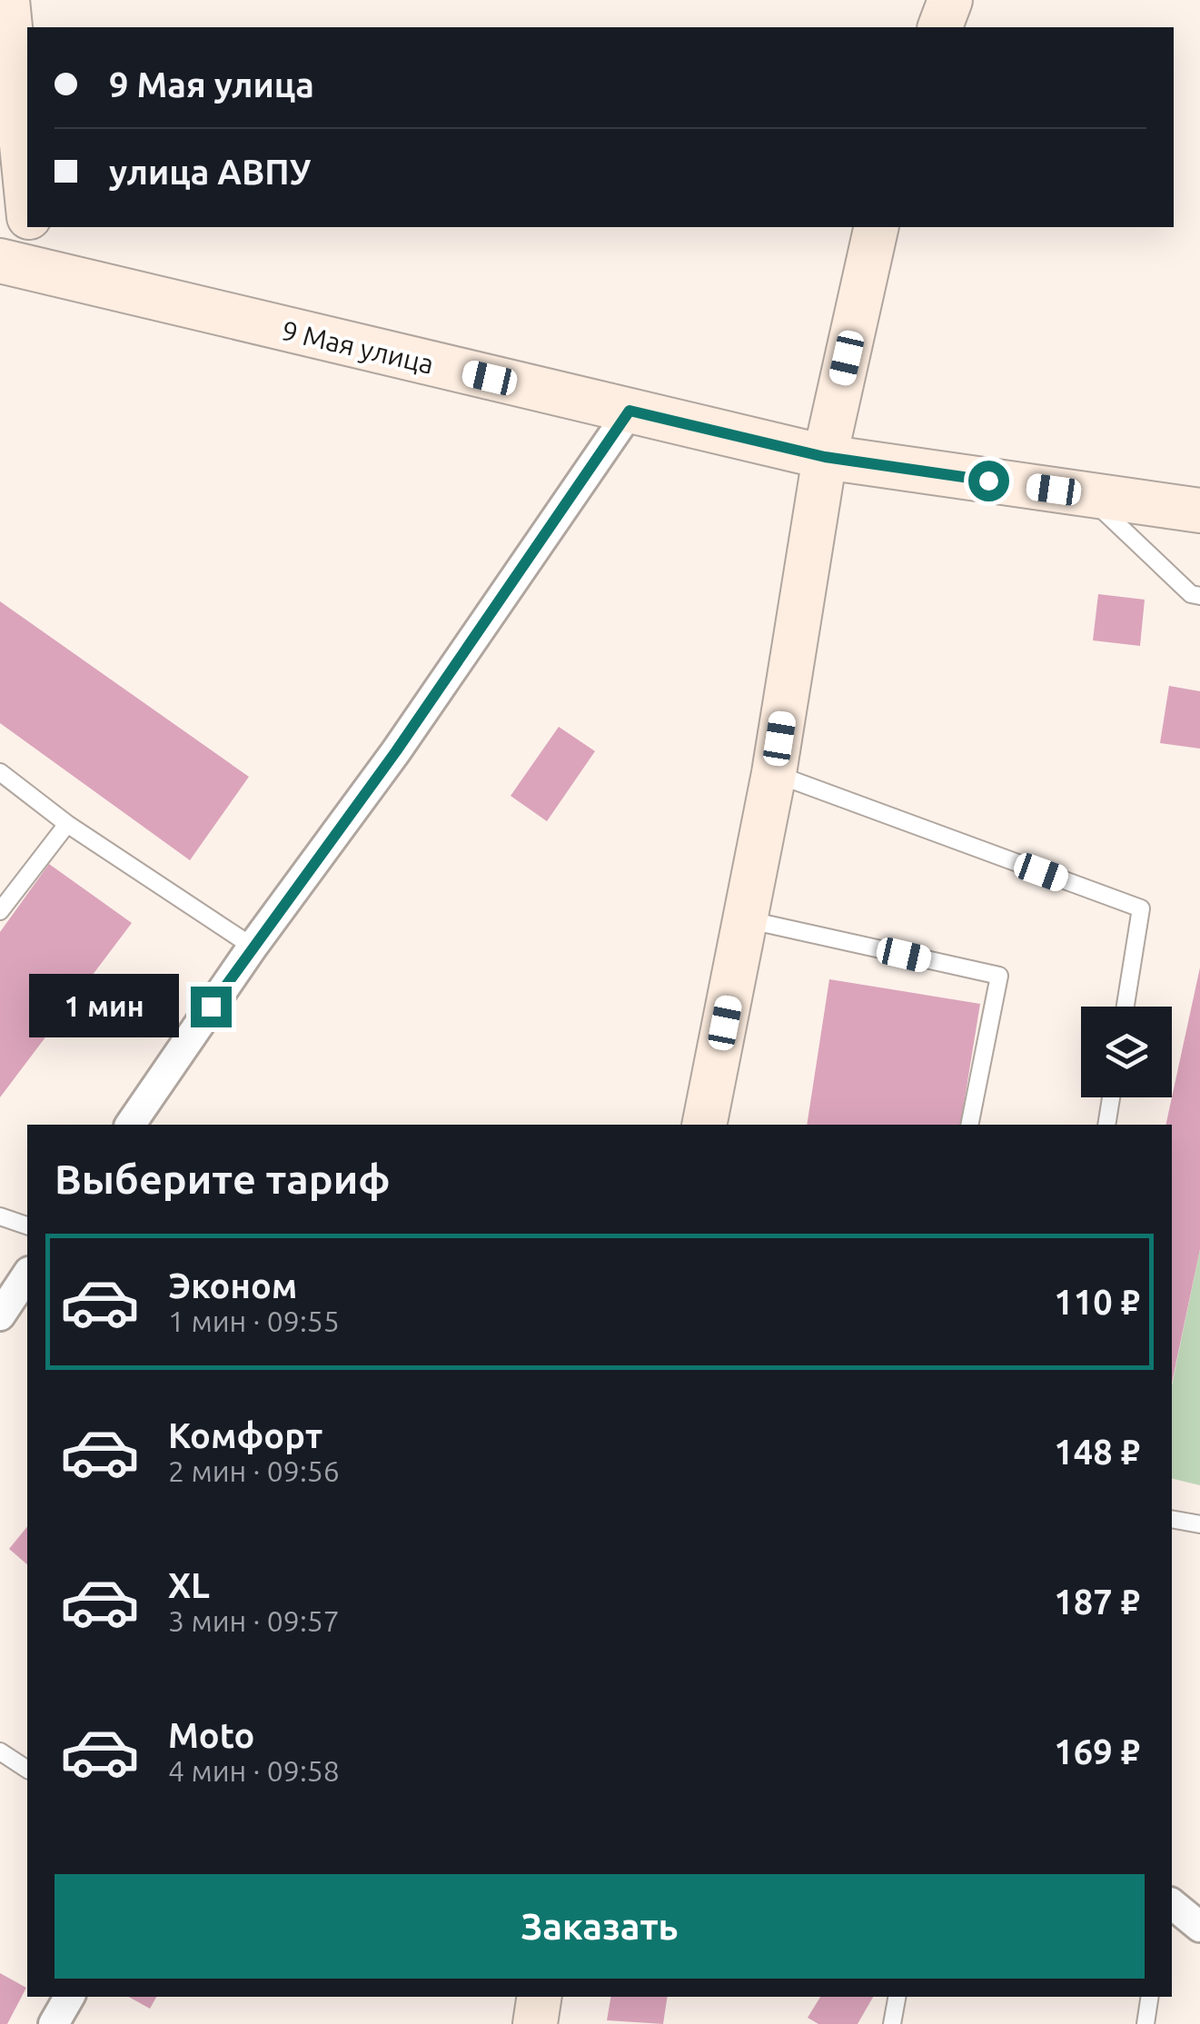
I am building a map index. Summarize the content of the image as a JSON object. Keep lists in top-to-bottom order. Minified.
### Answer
{"streets":{"main road":["9 Мая улица"]},"page":{"banner":["9 Мая улица","улица АВПУ"],"bubble":"1 мин","heading":"Выберите тариф","list":[{"name":"Эконом","note":"1 мин · 09:55","value":"110 ₽"},{"name":"Комфорт","note":"2 мин · 09:56","value":"148 ₽"},{"name":"XL","note":"3 мин · 09:57","value":"187 ₽"},{"name":"Moto","note":"4 мин · 09:58","value":"169 ₽"}],"buttons":"Заказать"}}
